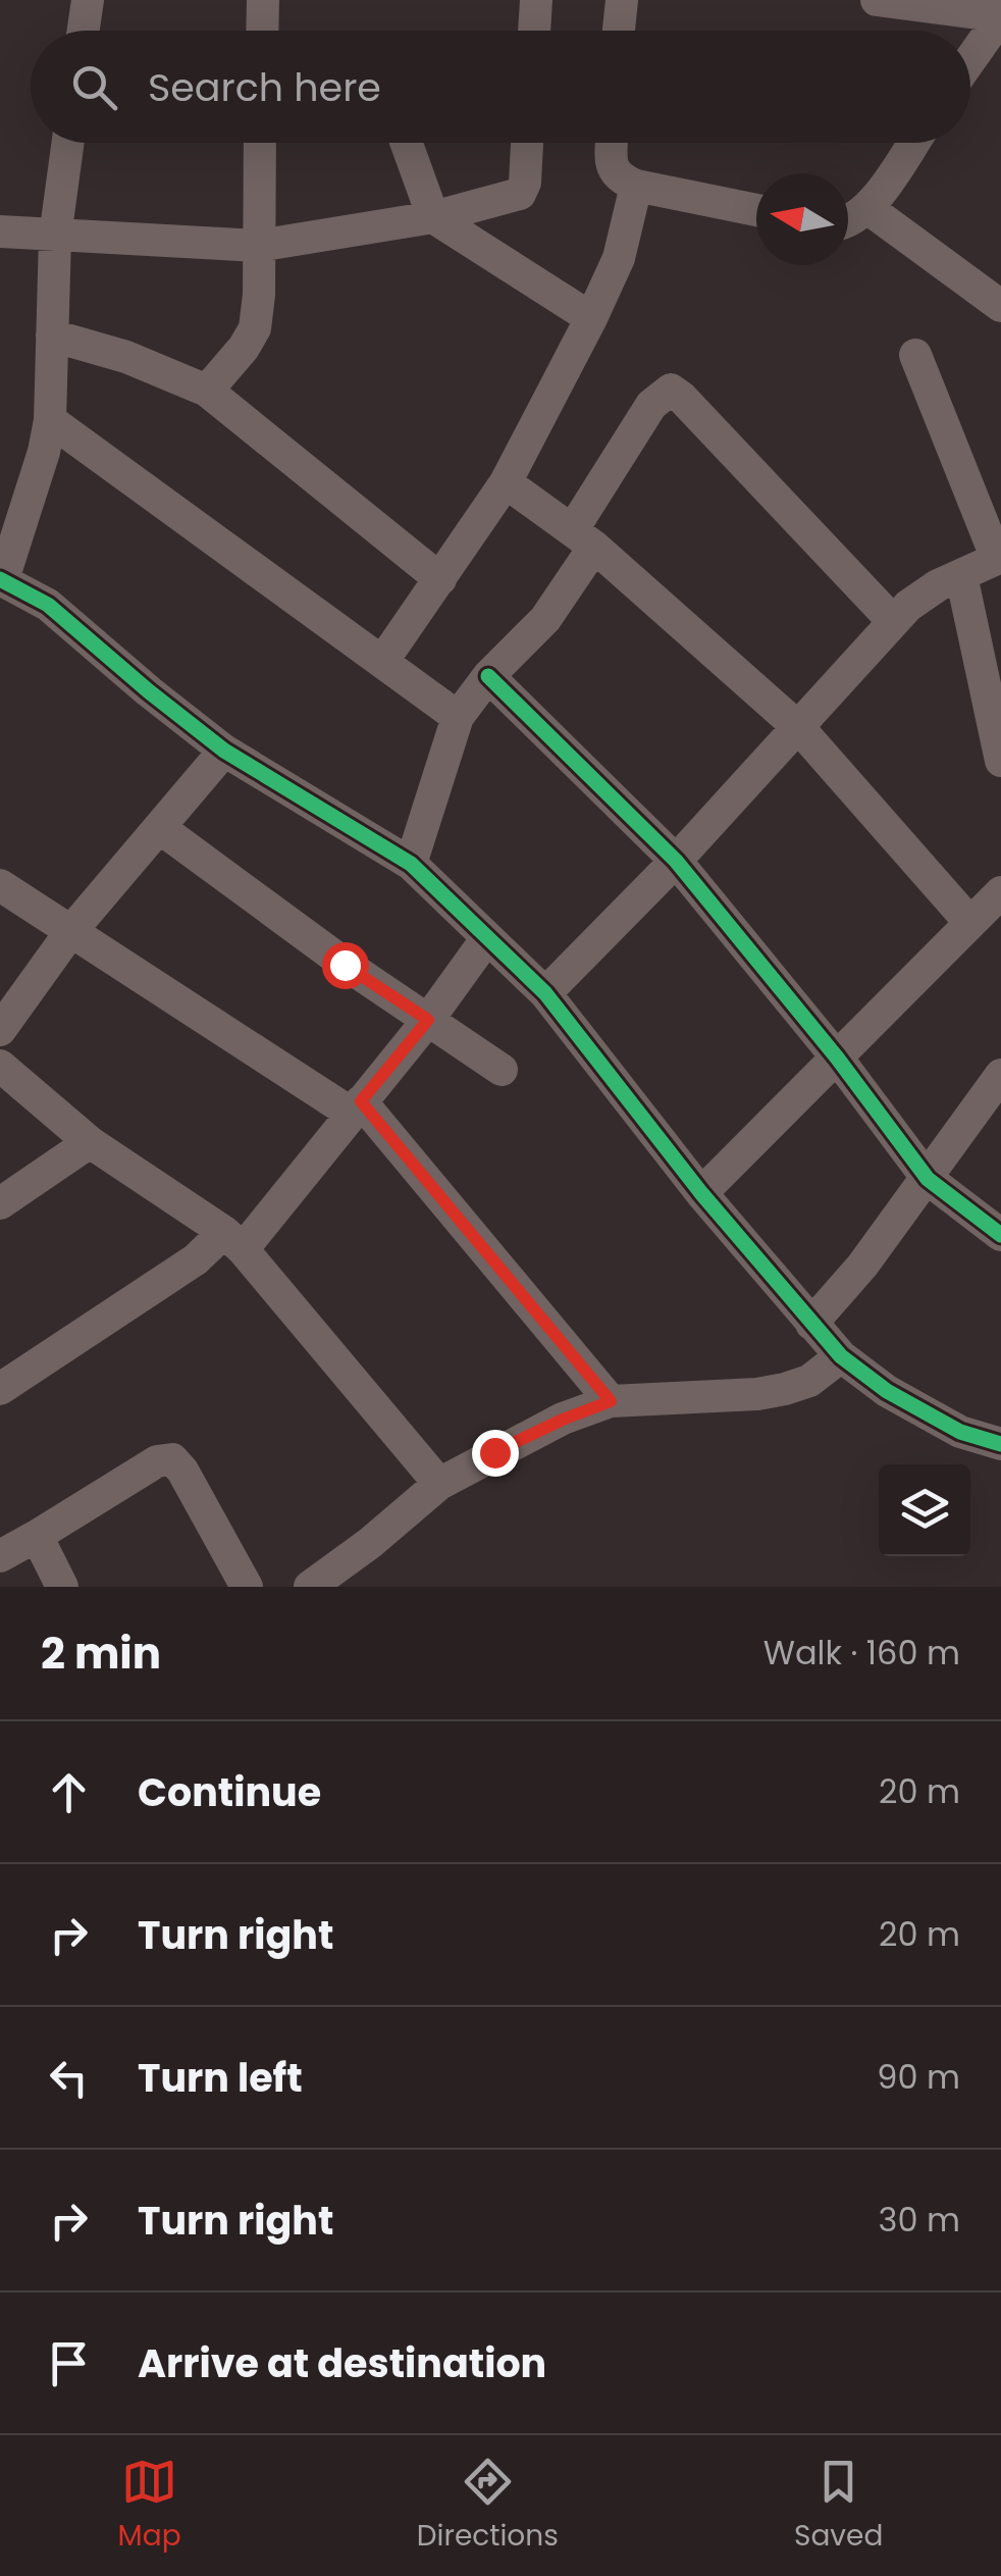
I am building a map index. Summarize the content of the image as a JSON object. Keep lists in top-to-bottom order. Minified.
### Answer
{"north":"left","page":{"search":"Search here","heading":["2 min","Walk · 160 m"],"list":[["Continue","20 m"],["Turn right","20 m"],["Turn left","90 m"],["Turn right","30 m"],"Arrive at destination"],"nav":["Map","Directions","Saved"]}}
